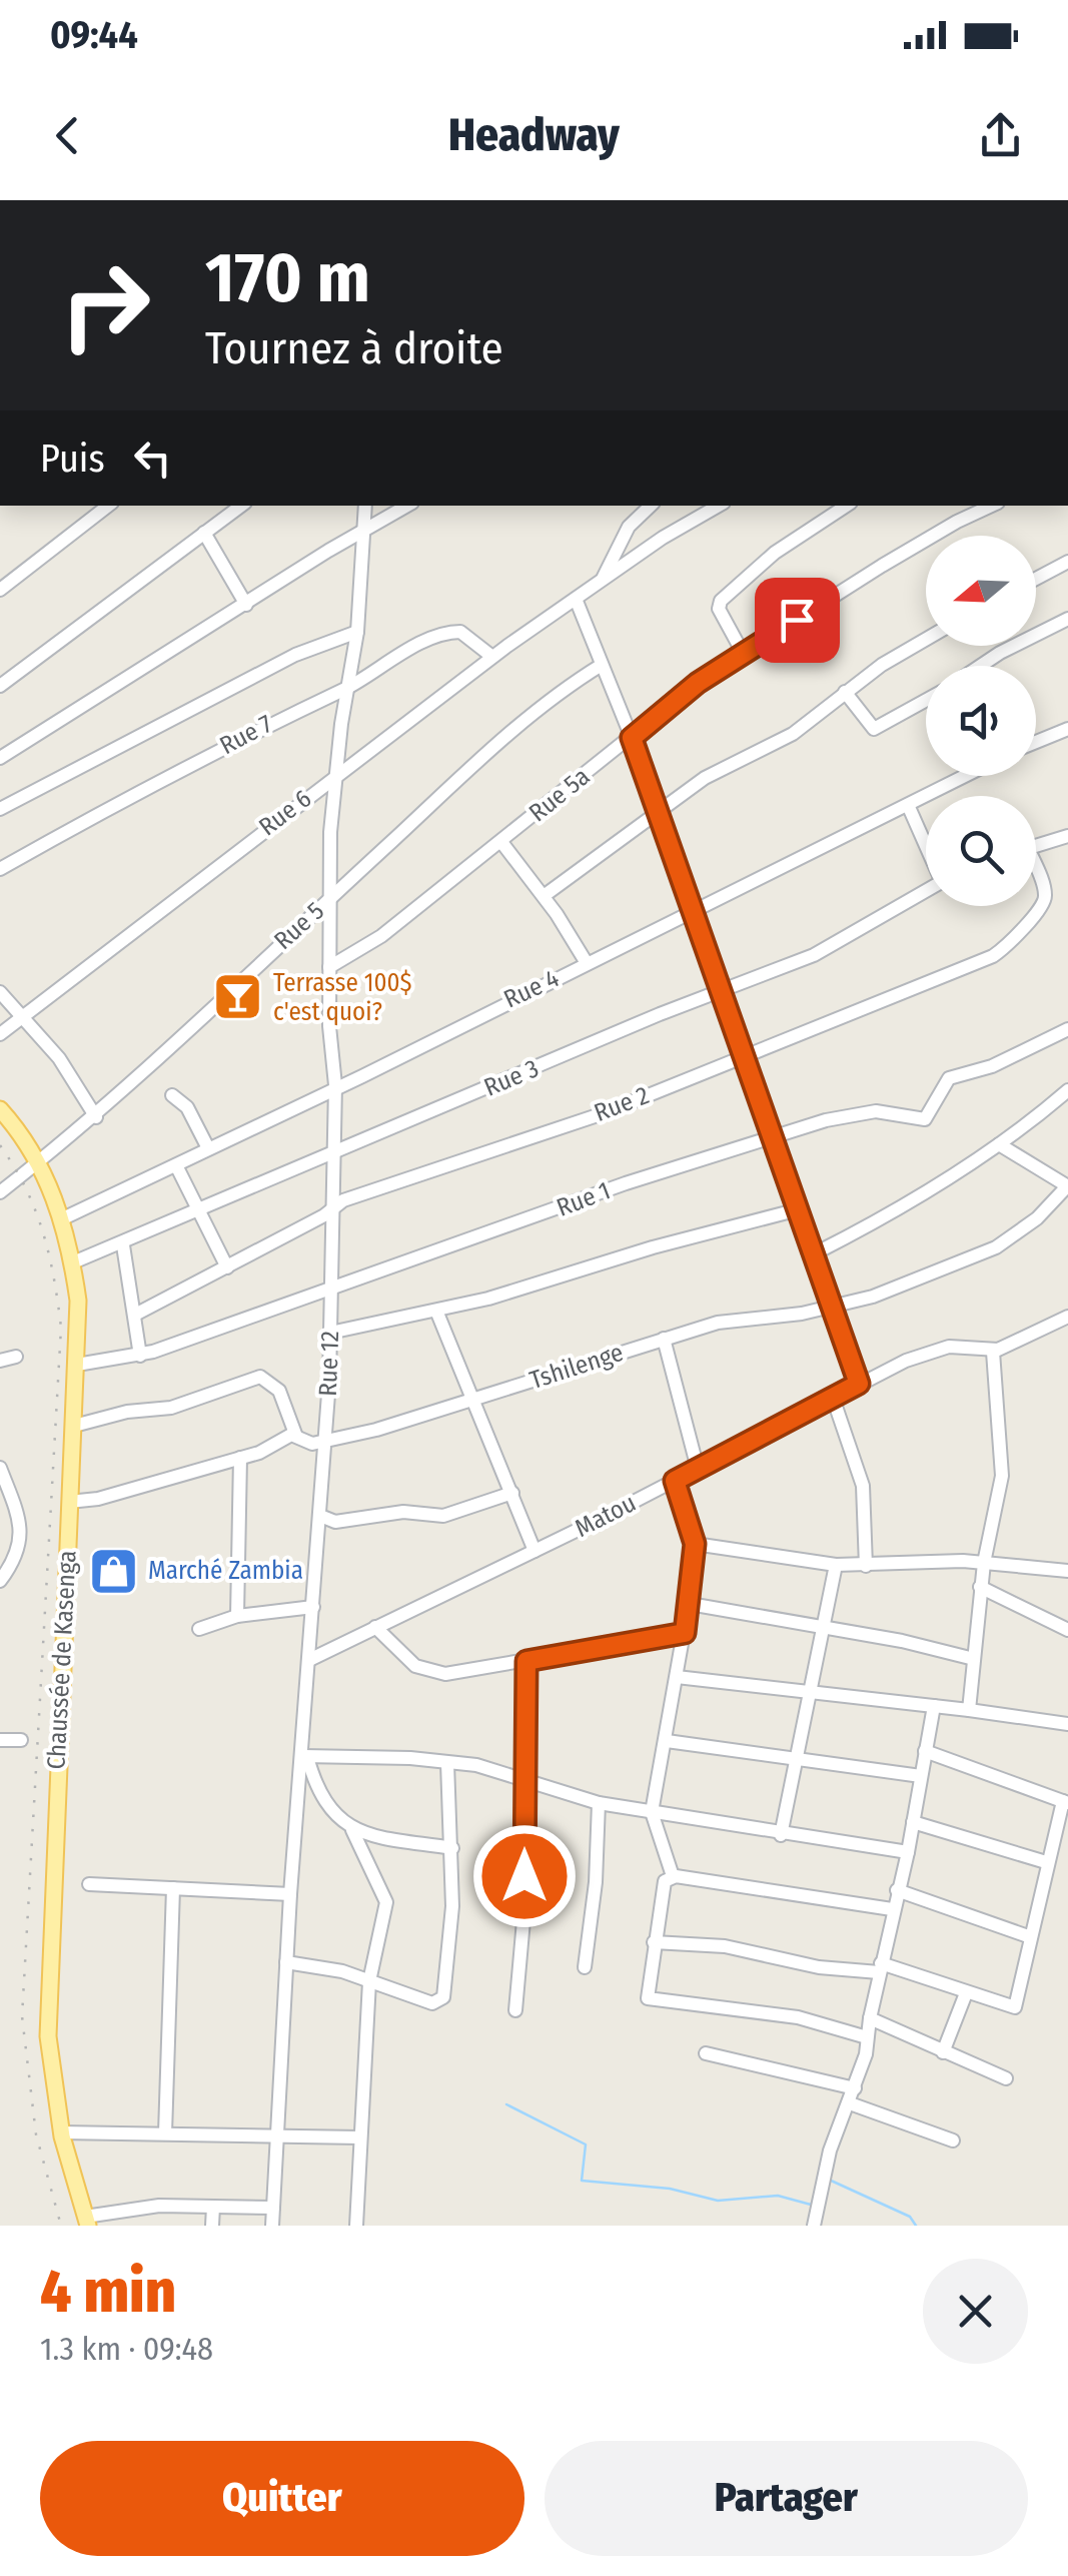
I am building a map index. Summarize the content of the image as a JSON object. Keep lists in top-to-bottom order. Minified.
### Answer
{"streets":{"main road":["Chaussée de Kasenga"],"street":["Rue 7","Rue 5a","Rue 6","Rue 5","Rue 4","Rue 3","Rue 2","Rue 1","Rue 12","Tshilenge","Matou"]},"crossings":[["Rue 7","Rue 6"],["Rue 7","Rue 12"],["Rue 5a","Rue 12"],["Rue 6","Rue 12"],["Rue 5","Rue 12"],["Rue 5","Chaussée de Kasenga"],["Rue 4","Rue 12"],["Rue 4","Chaussée de Kasenga"],["Rue 3","Rue 12"],["Rue 3","Chaussée de Kasenga"],["Rue 2","Rue 12"],["Rue 1","Rue 12"],["Rue 1","Chaussée de Kasenga"],["Rue 12","Tshilenge"],["Rue 12","Matou"]],"places":{"bar":["Terrasse 100$ c'est quoi?"],"shop":["Marché Zambia"]},"north":"left","page":{"status":"09:44","header":"Headway","turn":["170 m","Tournez à droite"],"then":"Puis","heading":["4 min","1.3 km · 09:48"],"buttons":["Quitter","Partager"]}}
